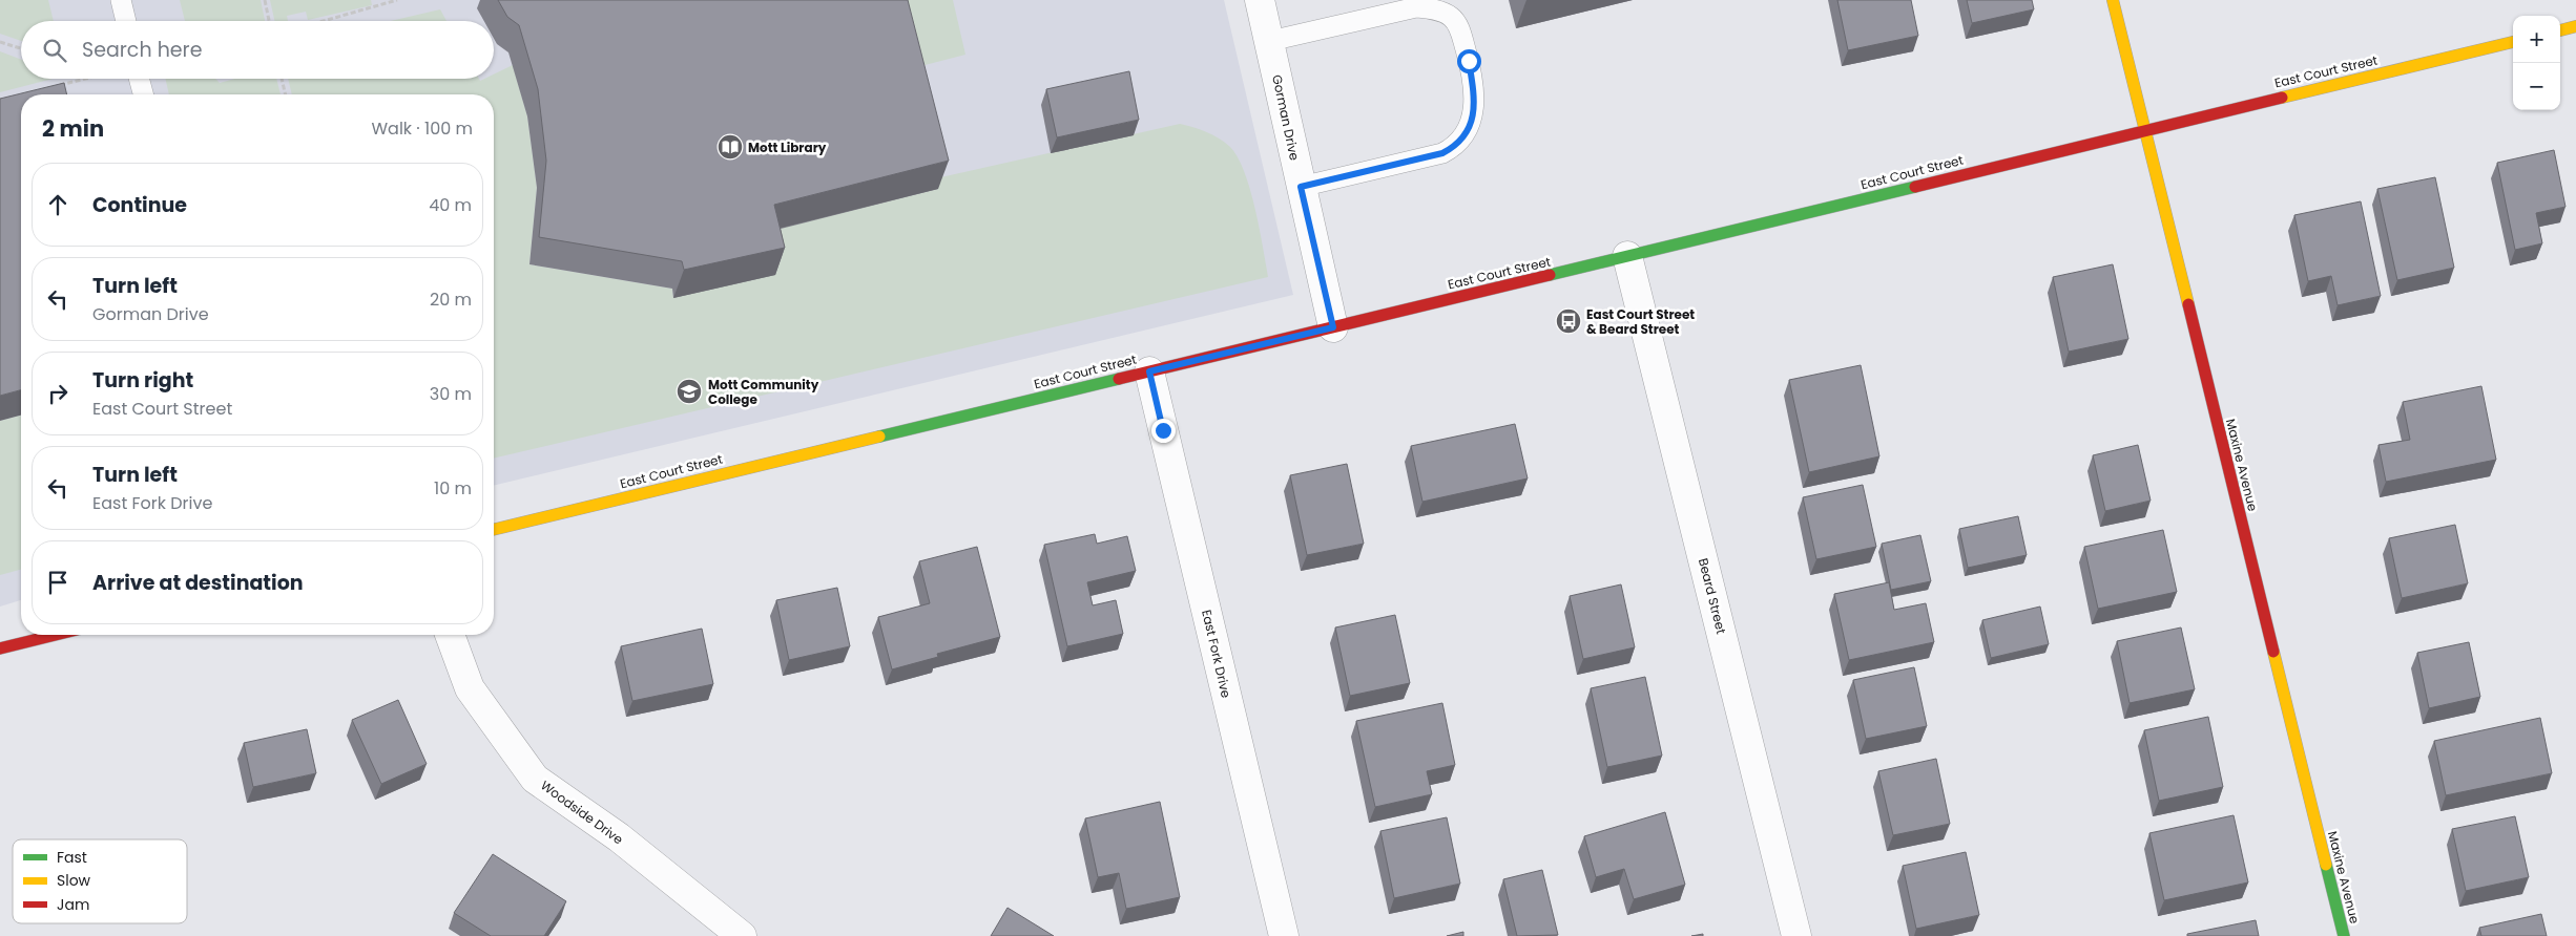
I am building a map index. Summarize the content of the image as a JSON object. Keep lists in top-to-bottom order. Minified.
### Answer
{"streets":{"main road":["East Court Street","Maxine Avenue"],"street":["Gorman Drive","Beard Street","East Fork Drive","Woodside Drive"]},"crossings":[["East Court Street","Gorman Drive"],["East Court Street","Maxine Avenue"],["East Court Street","Beard Street"],["East Court Street","East Fork Drive"]],"places":{"library":["Mott Library"],"bus stop":["East Court Street & Beard Street"],"school or university":["Mott Community College"]},"legend":["Fast","Slow","Jam"],"page":{"map_buttons":["+","−"],"search":"Search here","heading":["2 min","Walk · 100 m"],"list":[["Continue","40 m"],["Turn left","Gorman Drive","20 m"],["Turn right","East Court Street","30 m"],["Turn left","East Fork Drive","10 m"],"Arrive at destination"]}}
